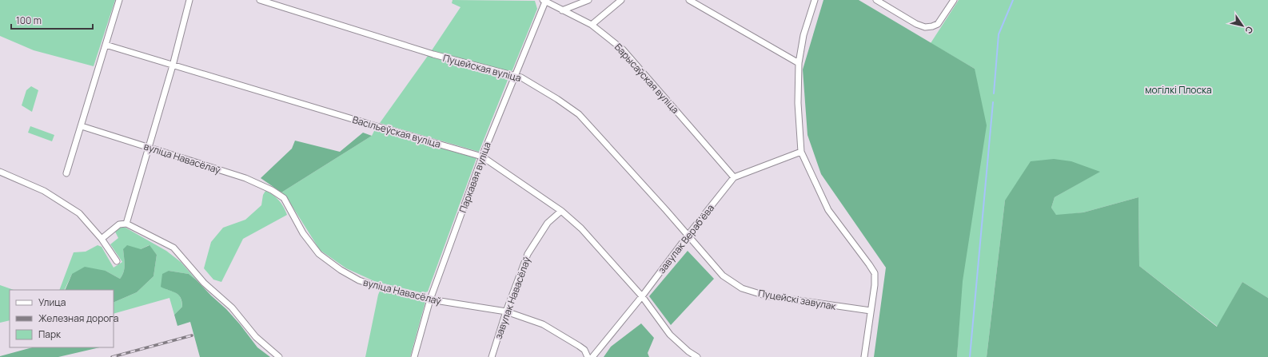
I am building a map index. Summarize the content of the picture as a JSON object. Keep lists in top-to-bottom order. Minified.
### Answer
{"streets":{"street":["Пуцейская вуліца","Барысаўская вуліца","Васільеўская вуліца","вуліца Навасёлаў","Паркавая вуліца","завулак Верабʼёва","завулак Навасёлаў","Пуцейскі завулак"]},"crossings":[["Пуцейская вуліца","Паркавая вуліца"],["Пуцейская вуліца","завулак Верабʼёва"],["Пуцейская вуліца","Пуцейскі завулак"],["Барысаўская вуліца","Паркавая вуліца"],["Барысаўская вуліца","завулак Верабʼёва"],["Васільеўская вуліца","Паркавая вуліца"],["Васільеўская вуліца","завулак Верабʼёва"],["Васільеўская вуліца","завулак Навасёлаў"],["вуліца Навасёлаў","Паркавая вуліца"],["вуліца Навасёлаў","завулак Навасёлаў"],["завулак Верабʼёва","Пуцейскі завулак"]],"parks":["могілкі Плоска"],"legend":["Улица","Железная дорога","Парк"],"scale_bar":"100 m","north":"bottom right"}
